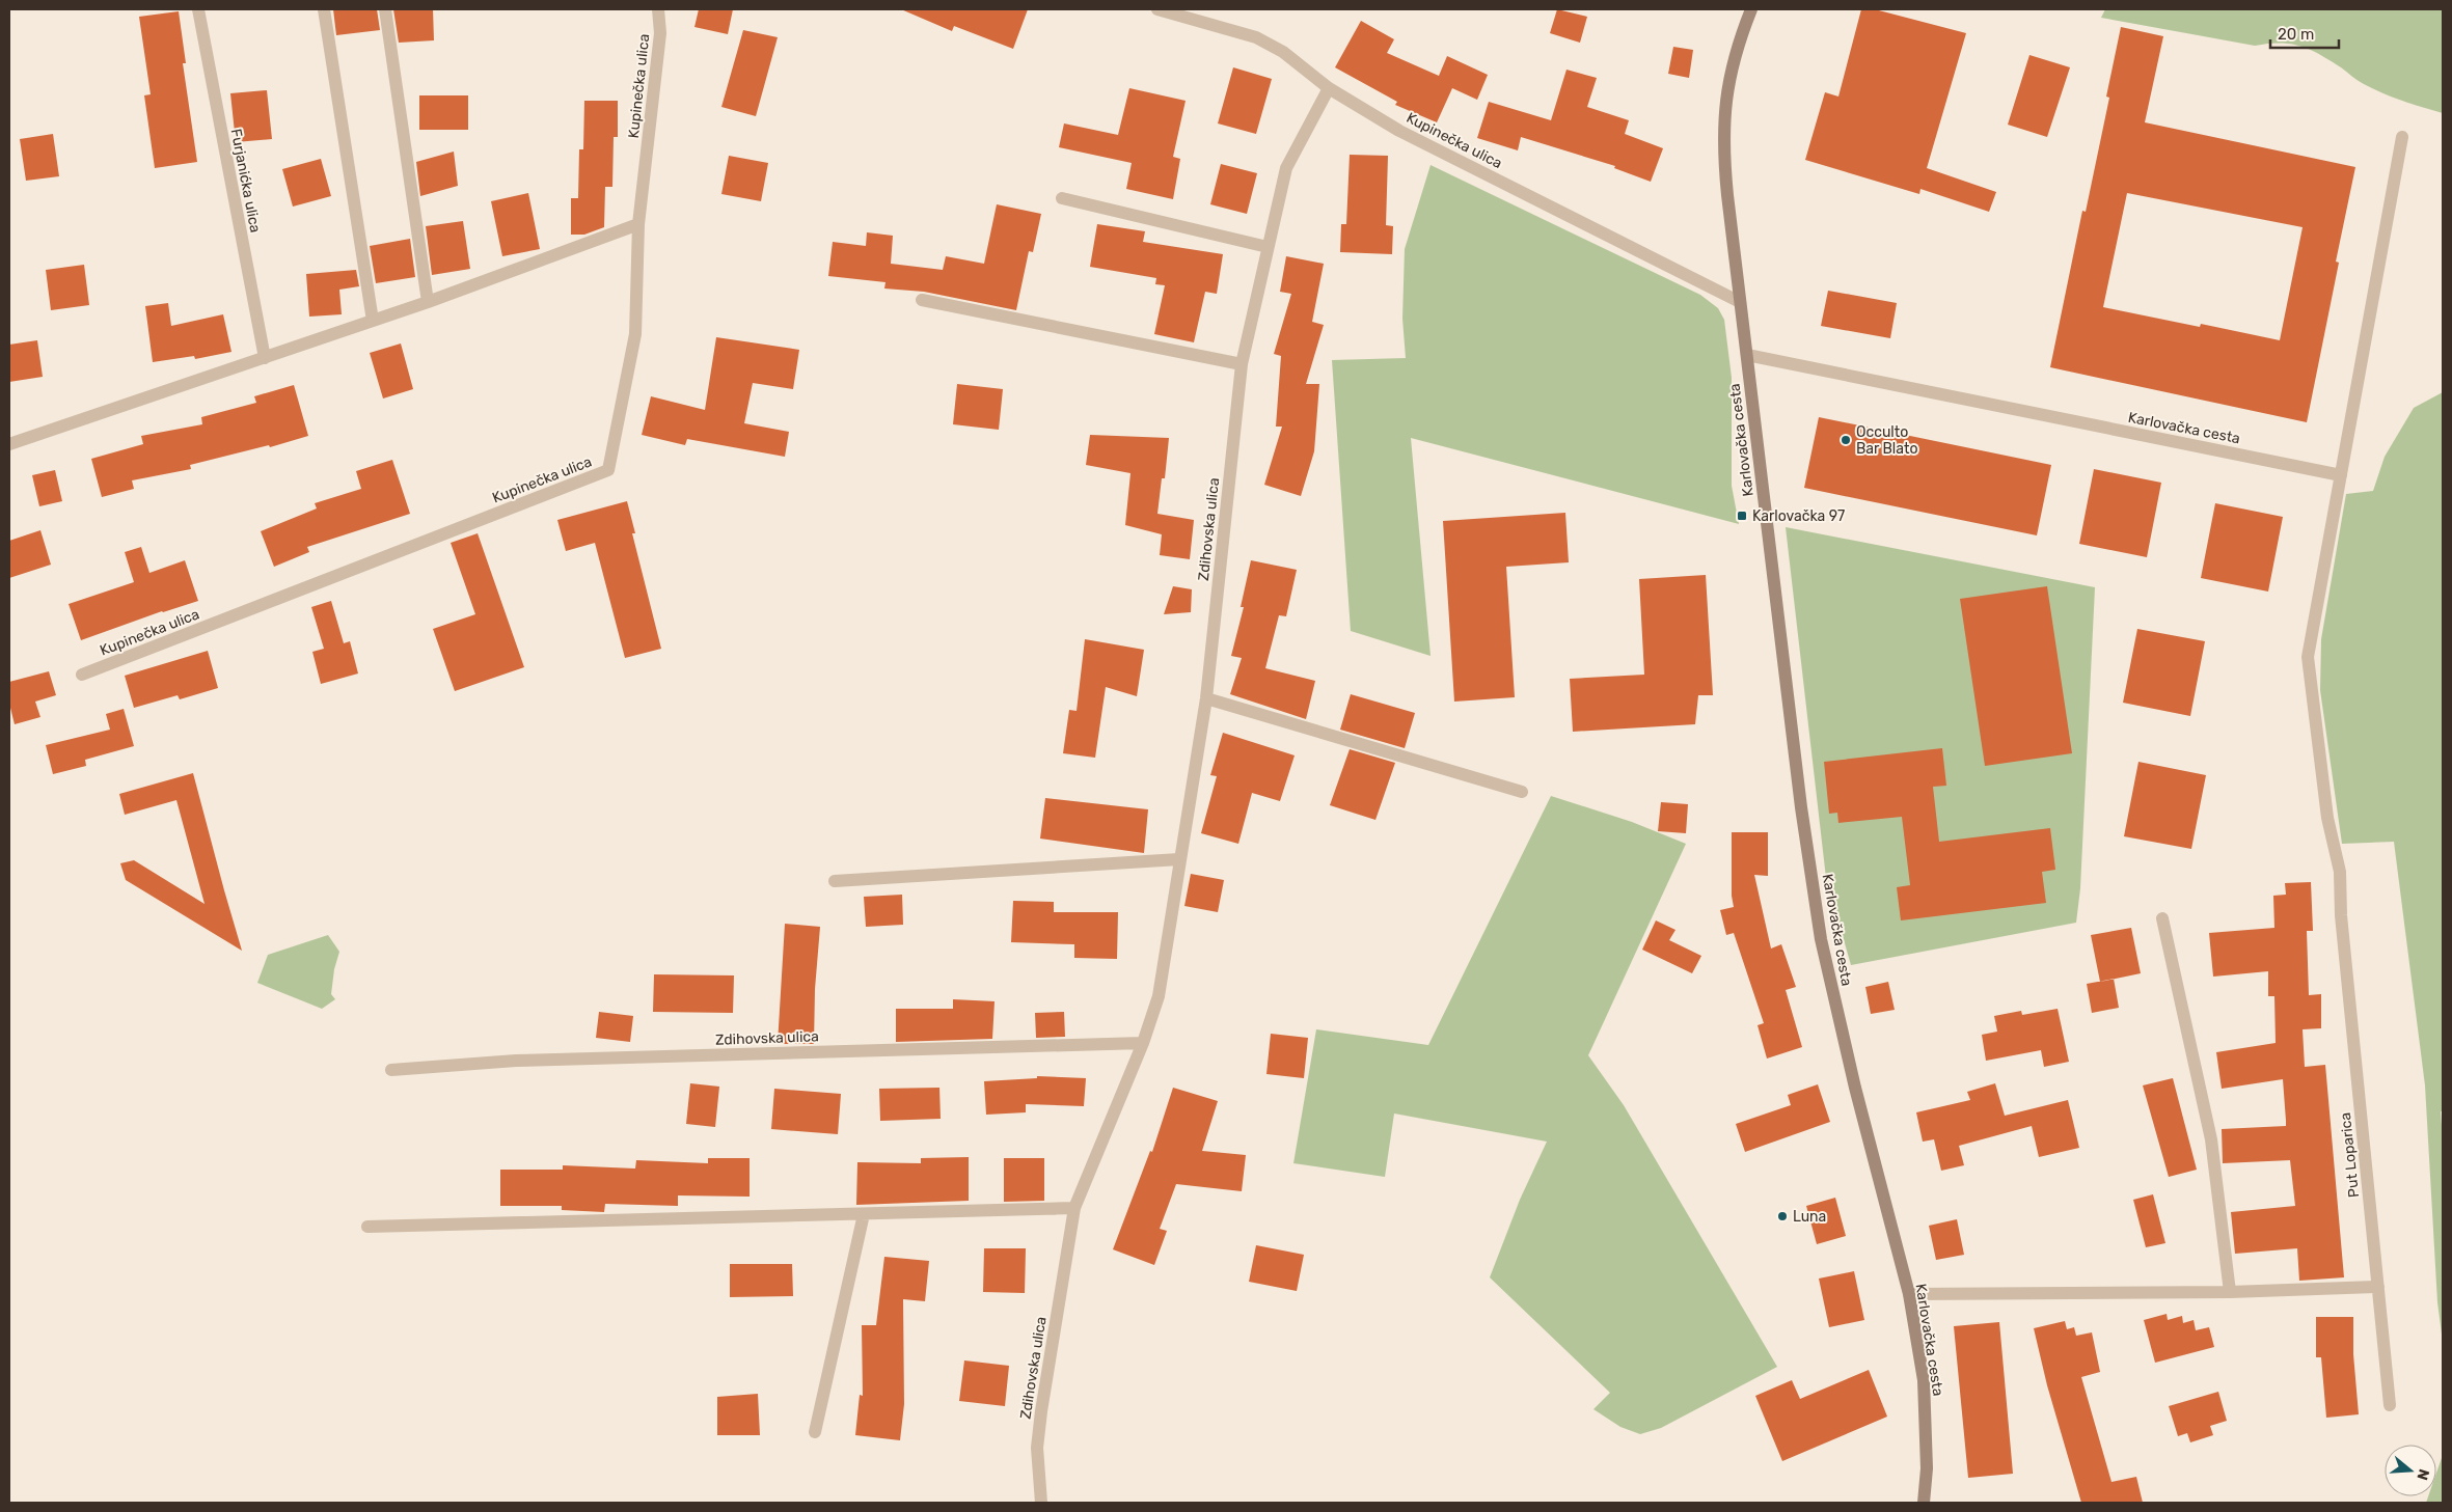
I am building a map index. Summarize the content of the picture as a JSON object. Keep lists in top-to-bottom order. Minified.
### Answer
{"streets":{"street":["Kupinečka ulica","Furjanićka ulica","Karlovačka cesta","Zdihovska ulica","Put Loparica"]},"crossings":[["Kupinečka ulica","Karlovačka cesta"],["Kupinečka ulica","Zdihovska ulica"],["Karlovačka cesta","Put Loparica"]],"places":{"other":["Occulto Bar Blato","Luna"],"transit":["Karlovačka 97"]},"scale_bar":"20 m","north":"right"}
